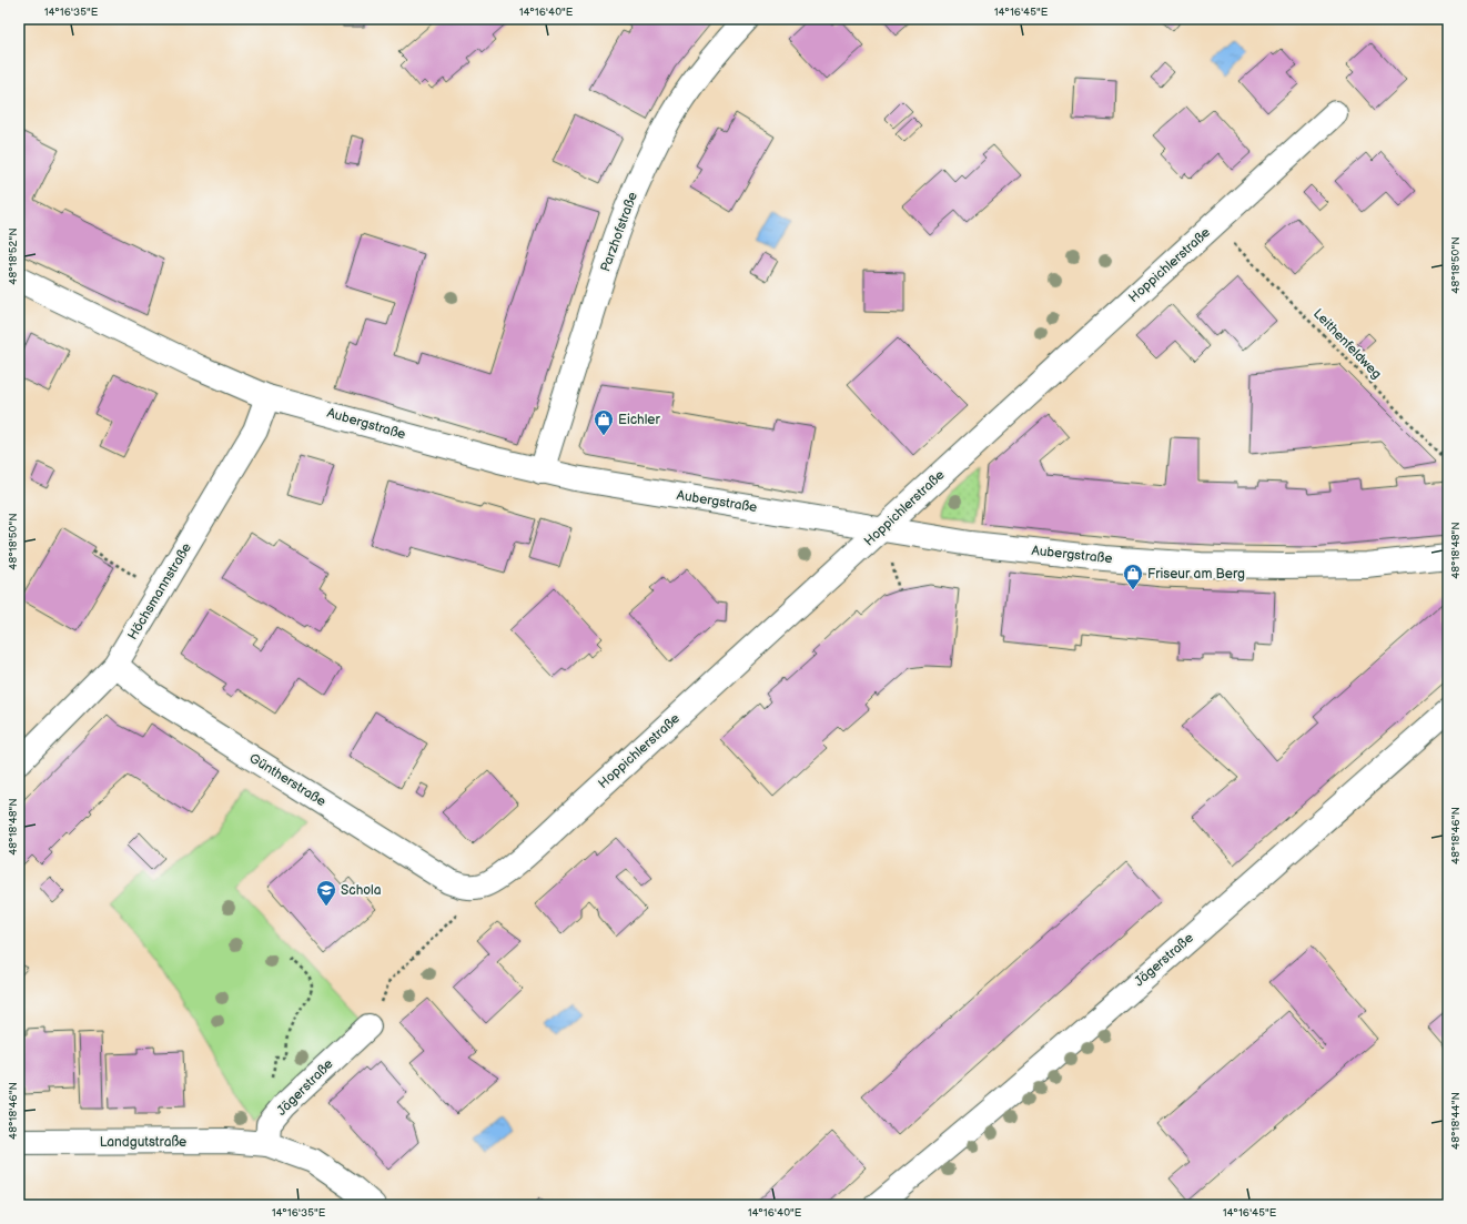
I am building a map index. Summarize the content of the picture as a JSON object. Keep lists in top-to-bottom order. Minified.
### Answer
{"streets":{"street":["Parzhofstraße","Hoppichlerstraße","Aubergstraße","Höchsmannstraße","Güntherstraße","Jägerstraße","Landgutstraße"],"path":["Leithenfeldweg"]},"crossings":[["Parzhofstraße","Aubergstraße"],["Hoppichlerstraße","Aubergstraße"],["Hoppichlerstraße","Güntherstraße"],["Aubergstraße","Höchsmannstraße"],["Höchsmannstraße","Güntherstraße"],["Jägerstraße","Landgutstraße"]],"places":{"shop":["Eichler","Friseur am Berg"],"school or university":["Schola"]},"coordinates":["14°16'35\"E","14°16'40\"E","14°16'45\"E","48°18'52\"N","48°18'50\"N","48°18'48\"N","48°18'46\"N","48°18'44\"N"]}
